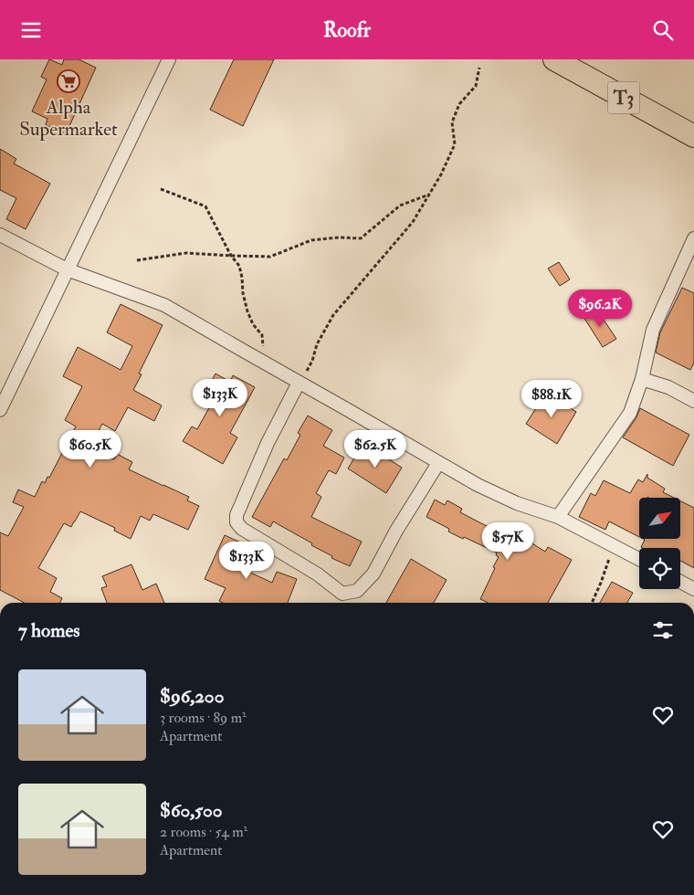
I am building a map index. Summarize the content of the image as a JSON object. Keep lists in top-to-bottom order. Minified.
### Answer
{"streets":{"highway":["T3"]},"places":{"supermarket":["Alpha Supermarket"]},"north":"top right","page":{"header":"Roofr","price":["$96.2K","$133K","$88.1K","$60.5K","$62.5K","$57K","$133K"],"heading":"7 homes","list":[{"name":"$96,200","note":"3 rooms · 89 m² · Apartment"},{"name":"$60,500","note":"2 rooms · 54 m² · Apartment"}]}}
